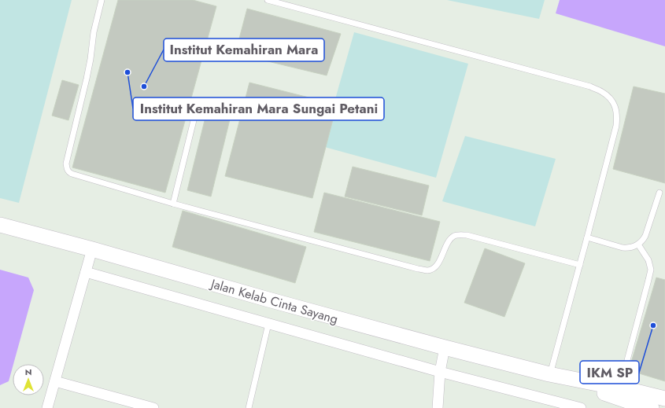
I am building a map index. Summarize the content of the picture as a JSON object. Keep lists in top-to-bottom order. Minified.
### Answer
{"streets":{"main road":["Jalan Kelab Cinta Sayang"]},"places":["Institut Kemahiran Mara Sungai Petani","Institut Kemahiran Mara","IKM SP"],"north":"top"}
